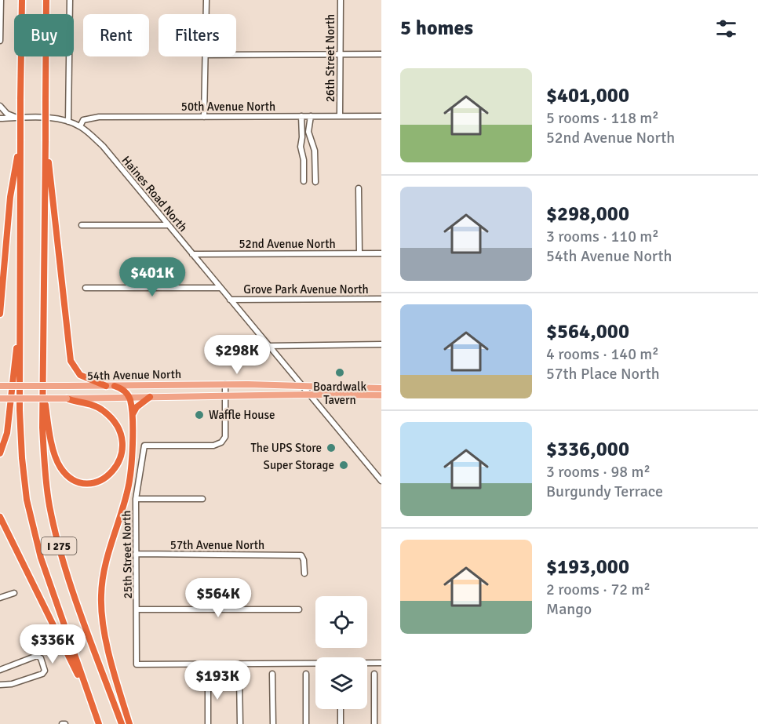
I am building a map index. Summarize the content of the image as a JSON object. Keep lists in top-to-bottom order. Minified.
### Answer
{"streets":{"highway":["I 275"],"main road":["54th Avenue North"],"street":["26th Street North","50th Avenue North","Haines Road North","52nd Avenue North","Grove Park Avenue North","57th Avenue North","25th Street North"]},"crossings":[["26th Street North","50th Avenue North"],["50th Avenue North","Haines Road North"],["Haines Road North","52nd Avenue North"],["Haines Road North","Grove Park Avenue North"],["Haines Road North","54th Avenue North"],["54th Avenue North","25th Street North"],["57th Avenue North","25th Street North"]],"places":["Boardwalk Tavern","Waffle House","The UPS Store","Super Storage"],"page":{"heading":"5 homes","chip":["Buy","Rent","Filters"],"list":[{"name":"$401,000","note":"5 rooms · 118 m² · 52nd Avenue North"},{"name":"$298,000","note":"3 rooms · 110 m² · 54th Avenue North"},{"name":"$564,000","note":"4 rooms · 140 m² · 57th Place North"},{"name":"$336,000","note":"3 rooms · 98 m² · Burgundy Terrace"},{"name":"$193,000","note":"2 rooms · 72 m² · Mango"}],"price":["$401K","$298K","$564K","$336K","$193K"]}}
